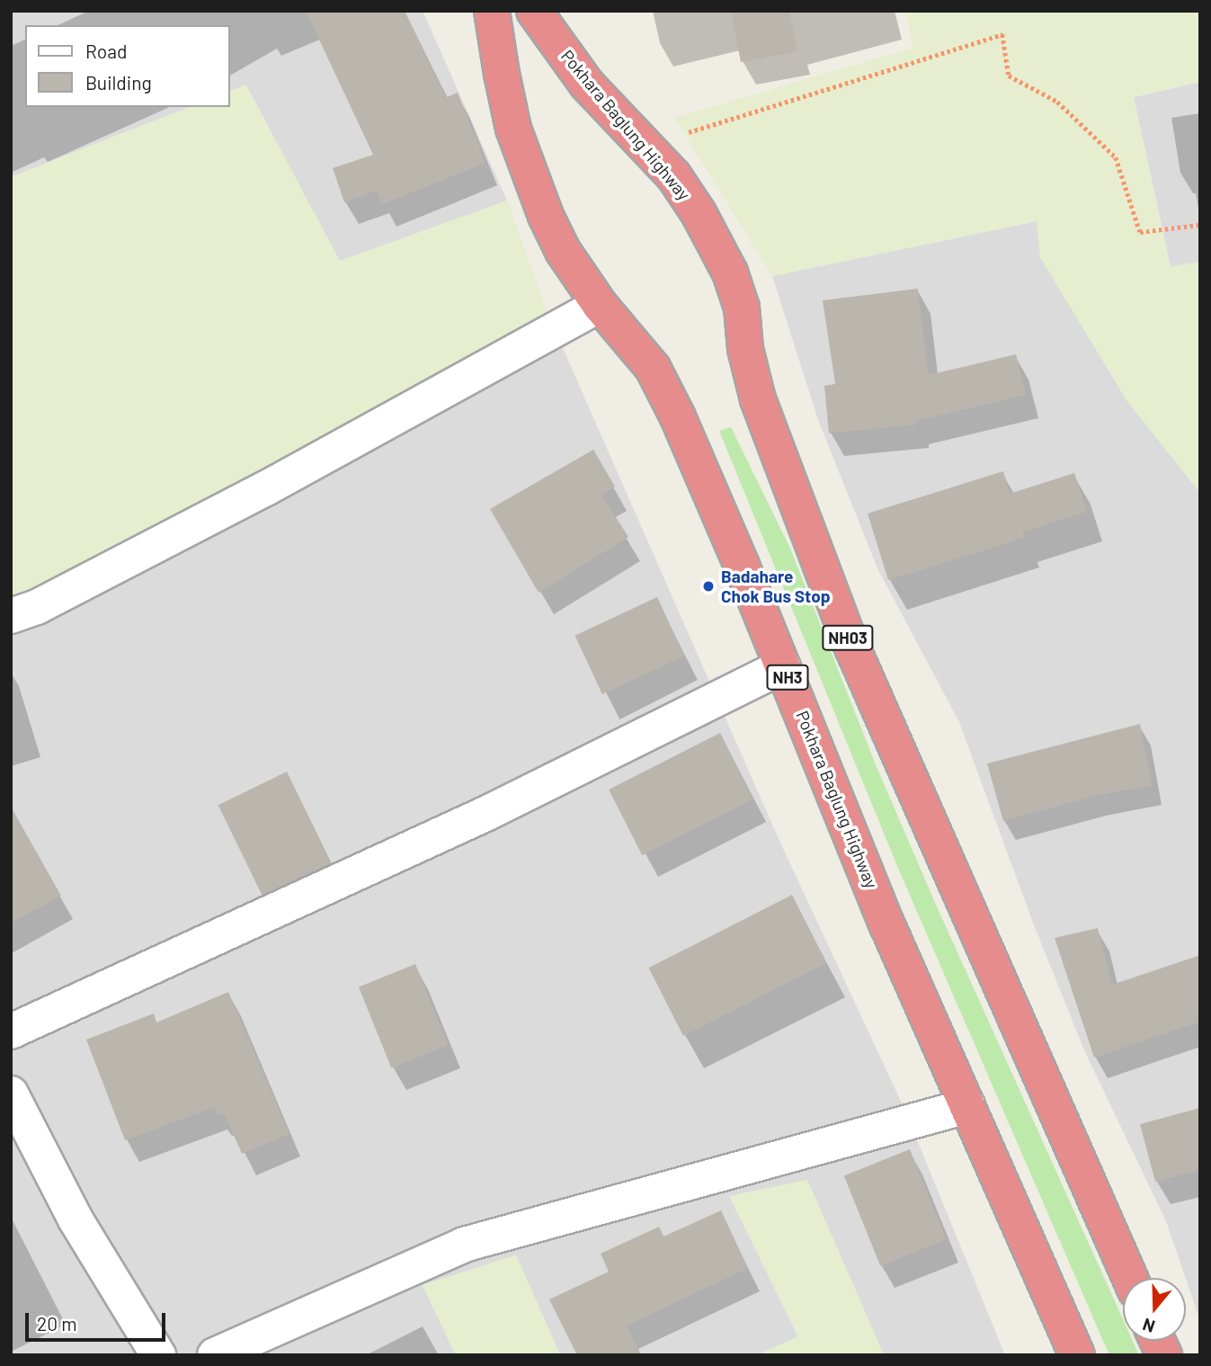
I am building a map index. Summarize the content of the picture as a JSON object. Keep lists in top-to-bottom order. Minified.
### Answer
{"streets":{"highway":["Pokhara Baglung Highway","NH03","NH3"]},"places":["Badahare Chok Bus Stop"],"legend":["Road","Building"],"scale_bar":"20 m","north":"bottom"}
